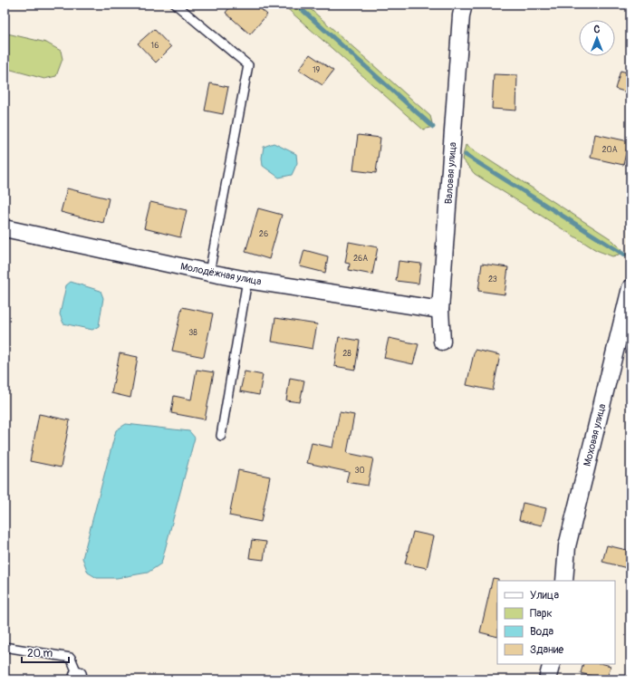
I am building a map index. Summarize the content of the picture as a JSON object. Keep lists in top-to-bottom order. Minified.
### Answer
{"streets":{"street":["Валовая улица","Молодёжная улица","Моховая улица"]},"crossings":[["Валовая улица","Молодёжная улица"]],"house_numbers":["16","19","20А","26","26А","23","38","28","30"],"legend":["Улица","Парк","Вода","Здание"],"scale_bar":"20 m","north":"top"}
